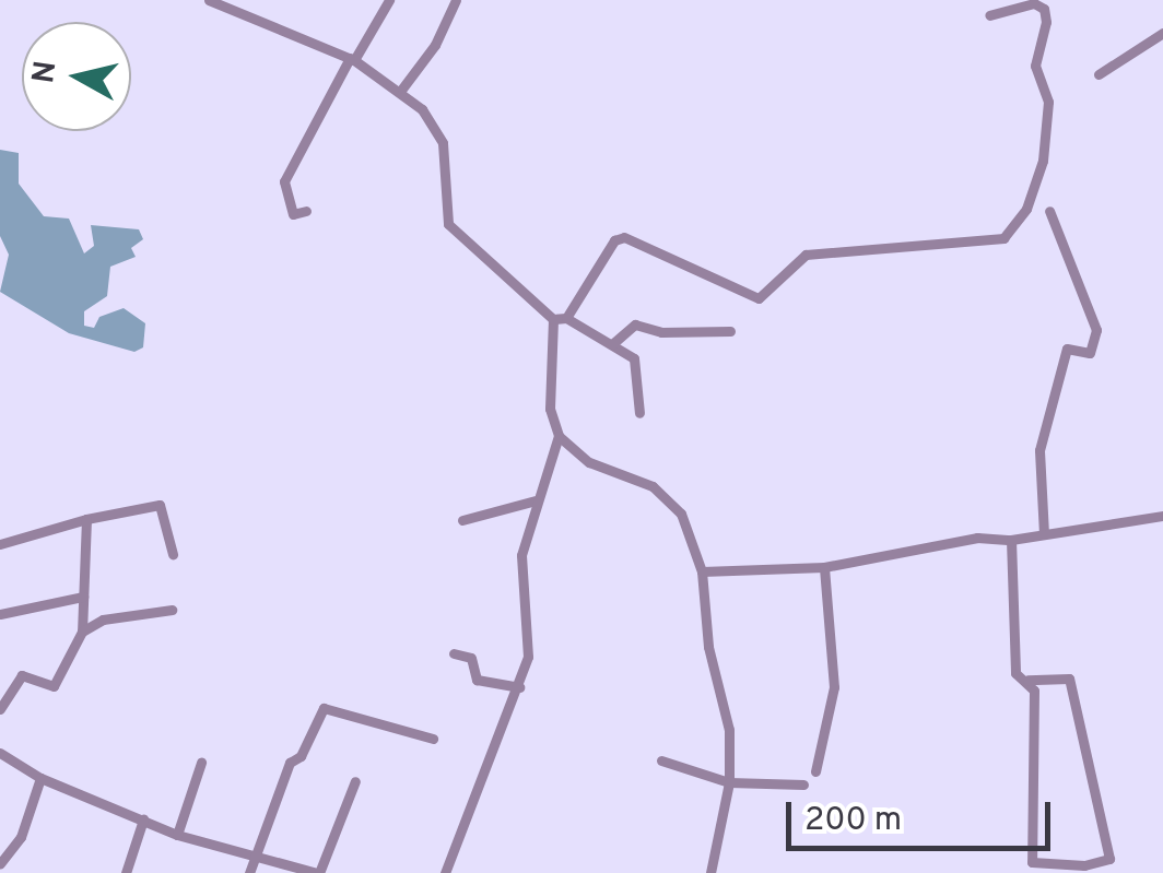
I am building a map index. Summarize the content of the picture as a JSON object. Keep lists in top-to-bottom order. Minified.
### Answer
{"scale_bar":"200 m","north":"left"}
